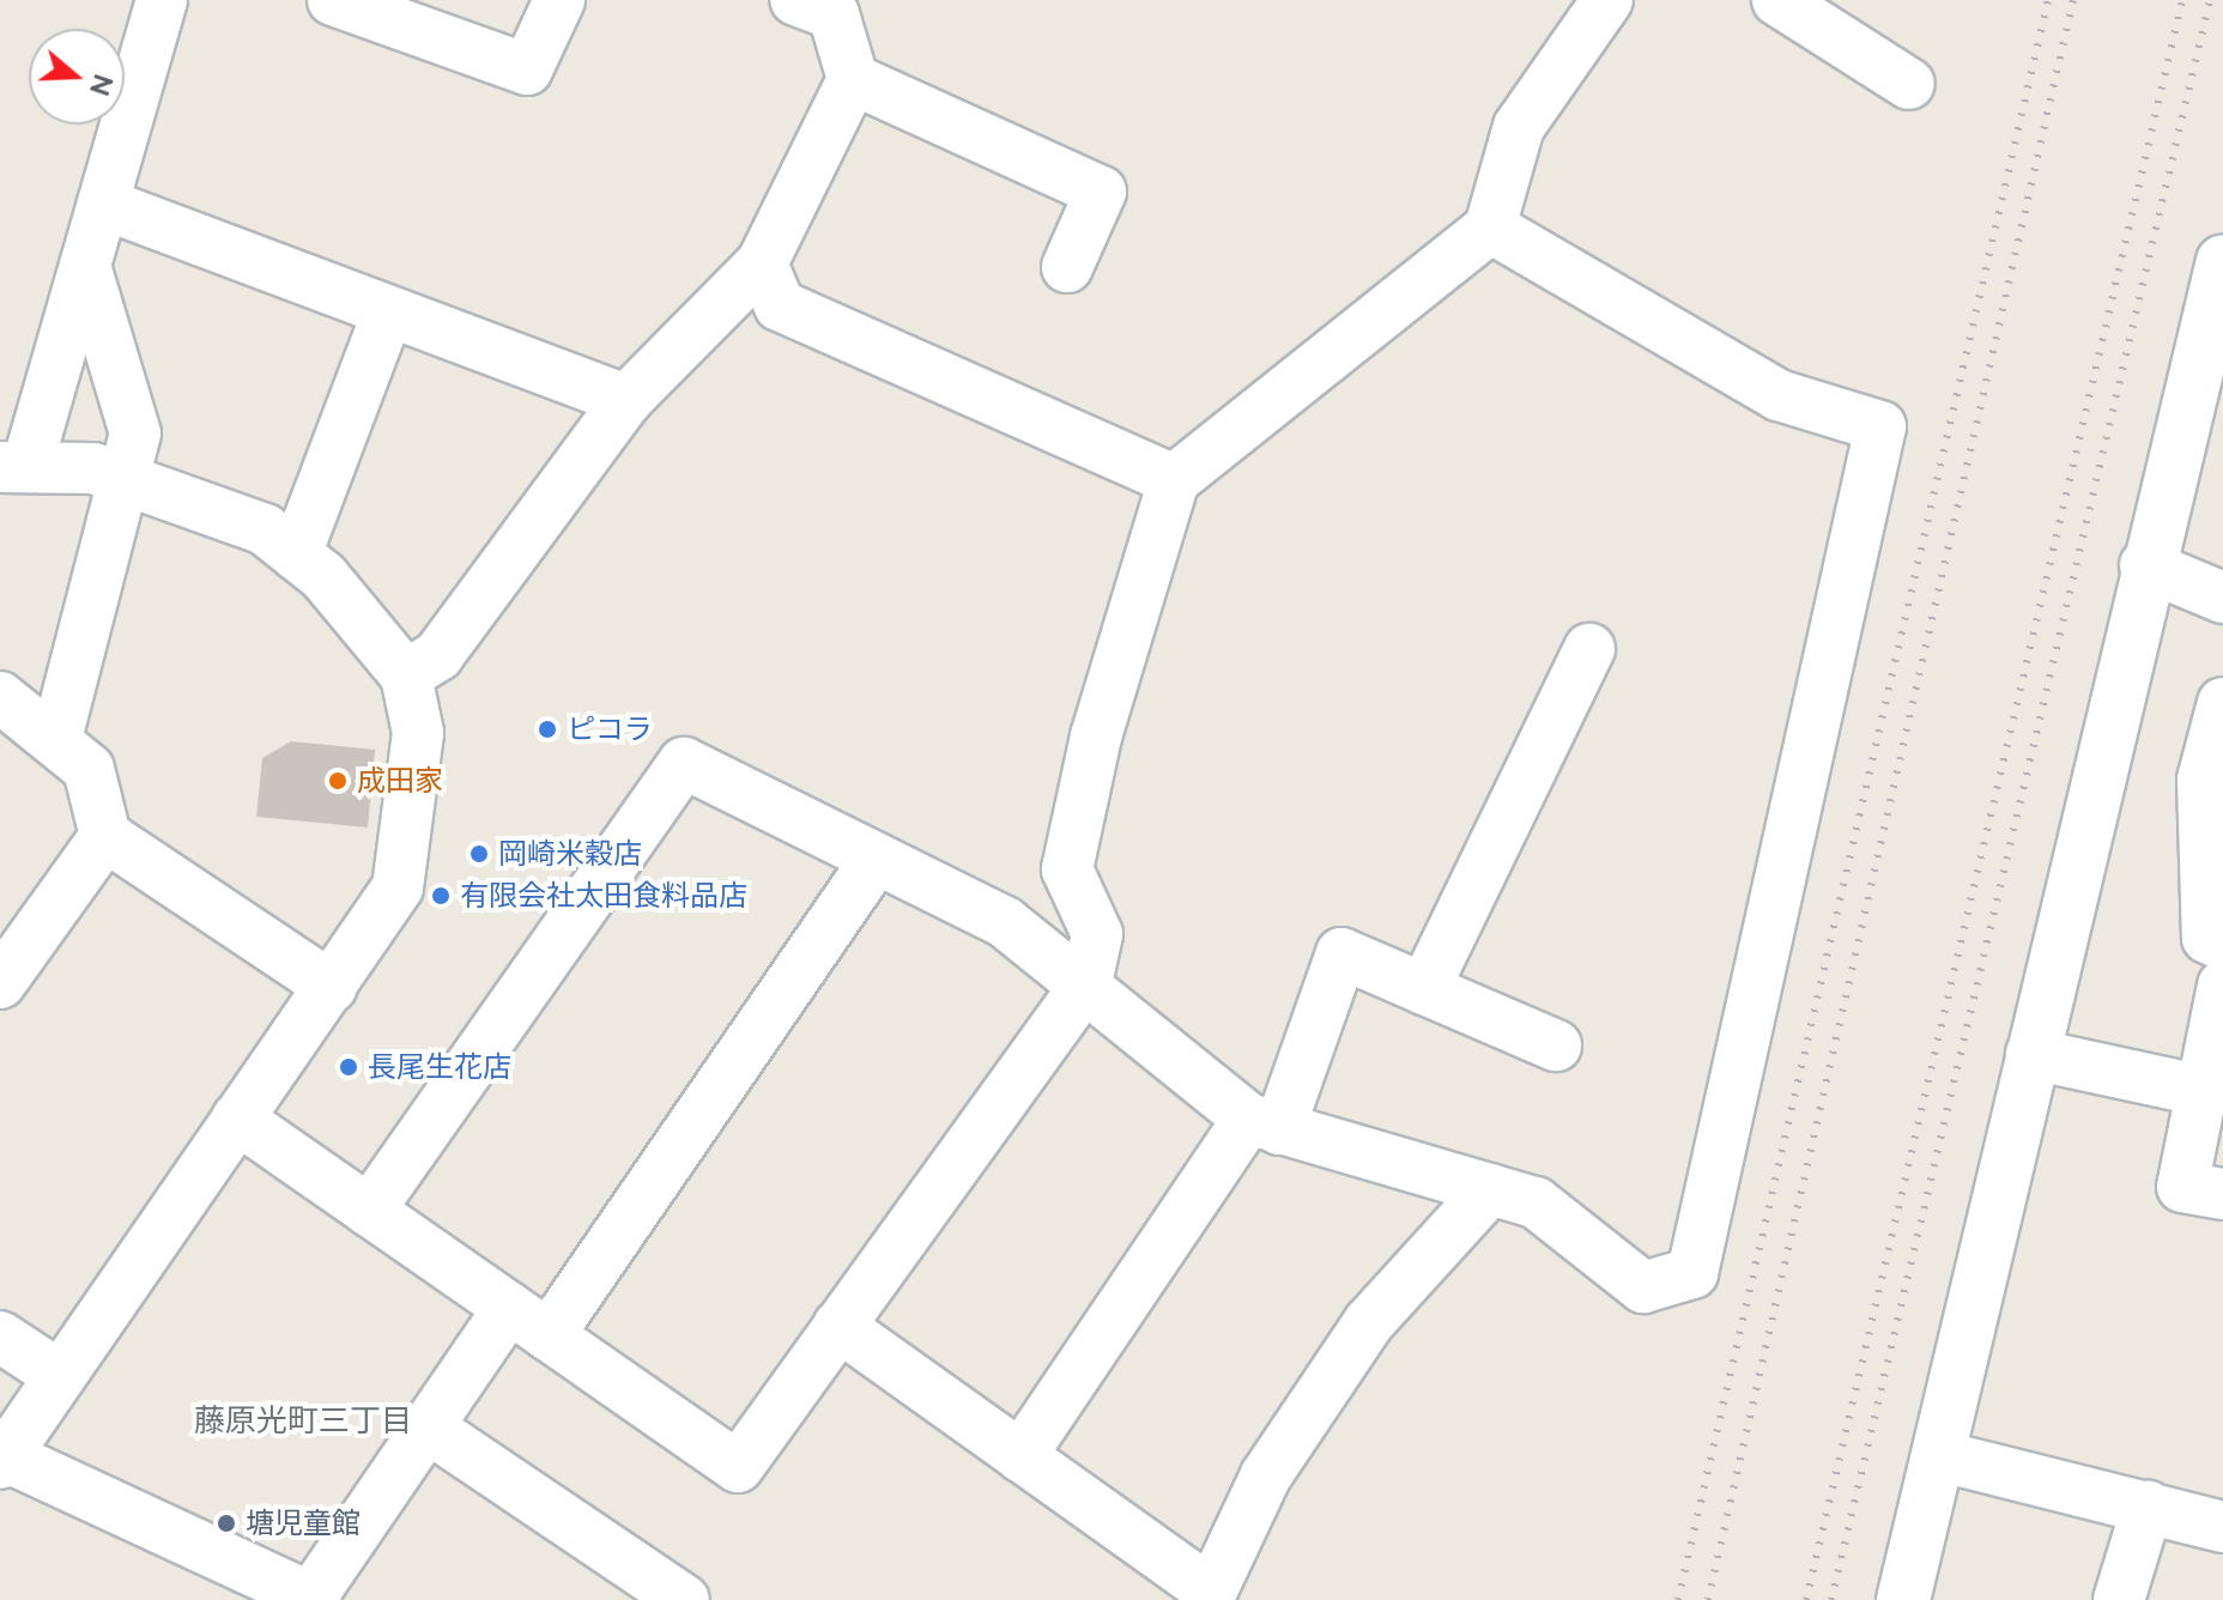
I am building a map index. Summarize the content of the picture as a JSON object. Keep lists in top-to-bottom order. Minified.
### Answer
{"districts":["藤原光町三丁目"],"places":["ピコラ","成田家","岡崎米穀店","有限会社太田食料品店","長尾生花店","塘児童館"],"north":"right"}
